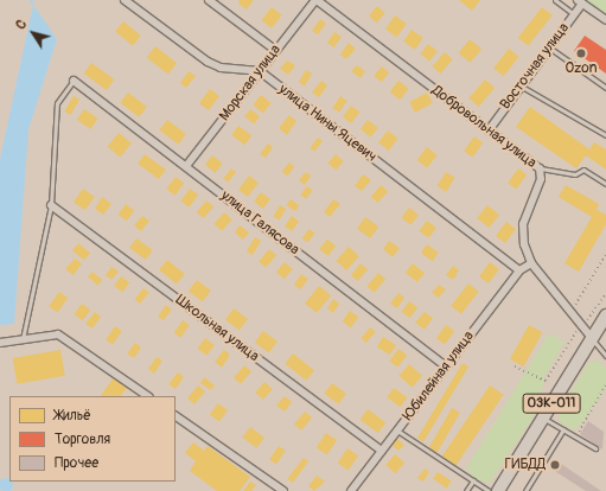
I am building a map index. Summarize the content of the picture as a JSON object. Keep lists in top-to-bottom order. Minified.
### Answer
{"streets":{"main road":["03К-011"],"street":["Восточная улица","Морская улица","улица Нины Яцевич","Добровольная улица","улица Галясова","Школьная улица","Юбилейная улица"]},"crossings":[["Восточная улица","Добровольная улица"],["Морская улица","улица Нины Яцевич"],["Морская улица","Добровольная улица"],["Морская улица","улица Галясова"],["улица Нины Яцевич","Юбилейная улица"],["Добровольная улица","Юбилейная улица"],["Добровольная улица","03К-011"],["улица Галясова","Юбилейная улица"],["Школьная улица","Юбилейная улица"]],"places":["Ozon","ГИБДД"],"legend":["Жильё","Торговля","Прочее"],"north":"top left"}
